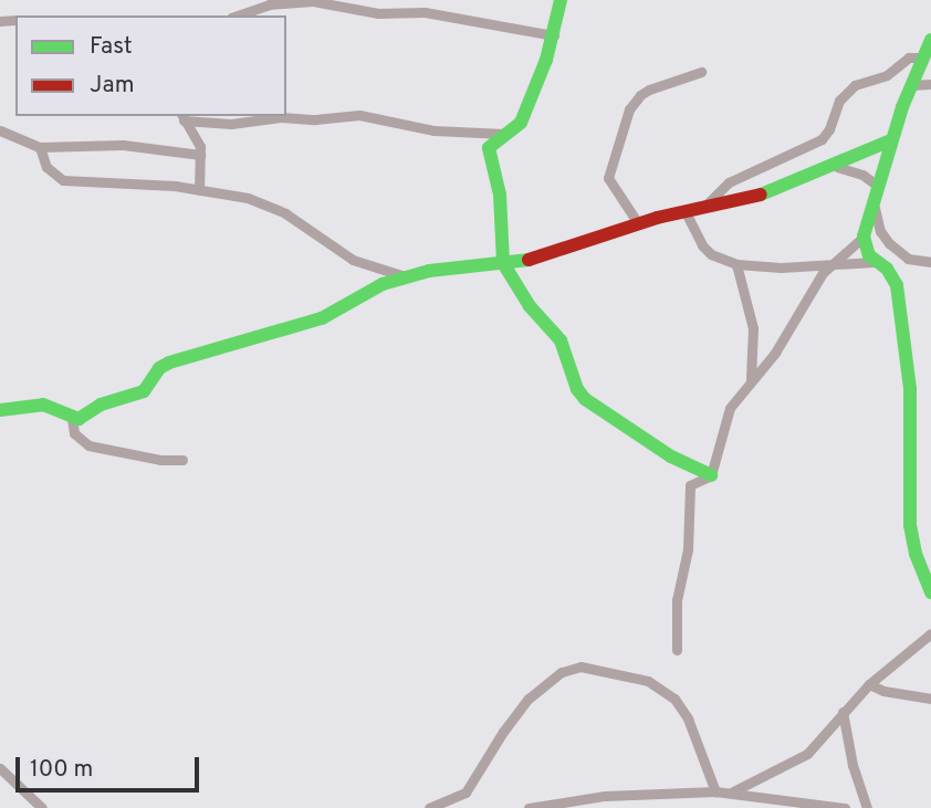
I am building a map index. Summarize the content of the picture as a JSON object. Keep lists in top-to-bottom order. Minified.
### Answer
{"legend":["Fast","Jam"],"scale_bar":"100 m"}
